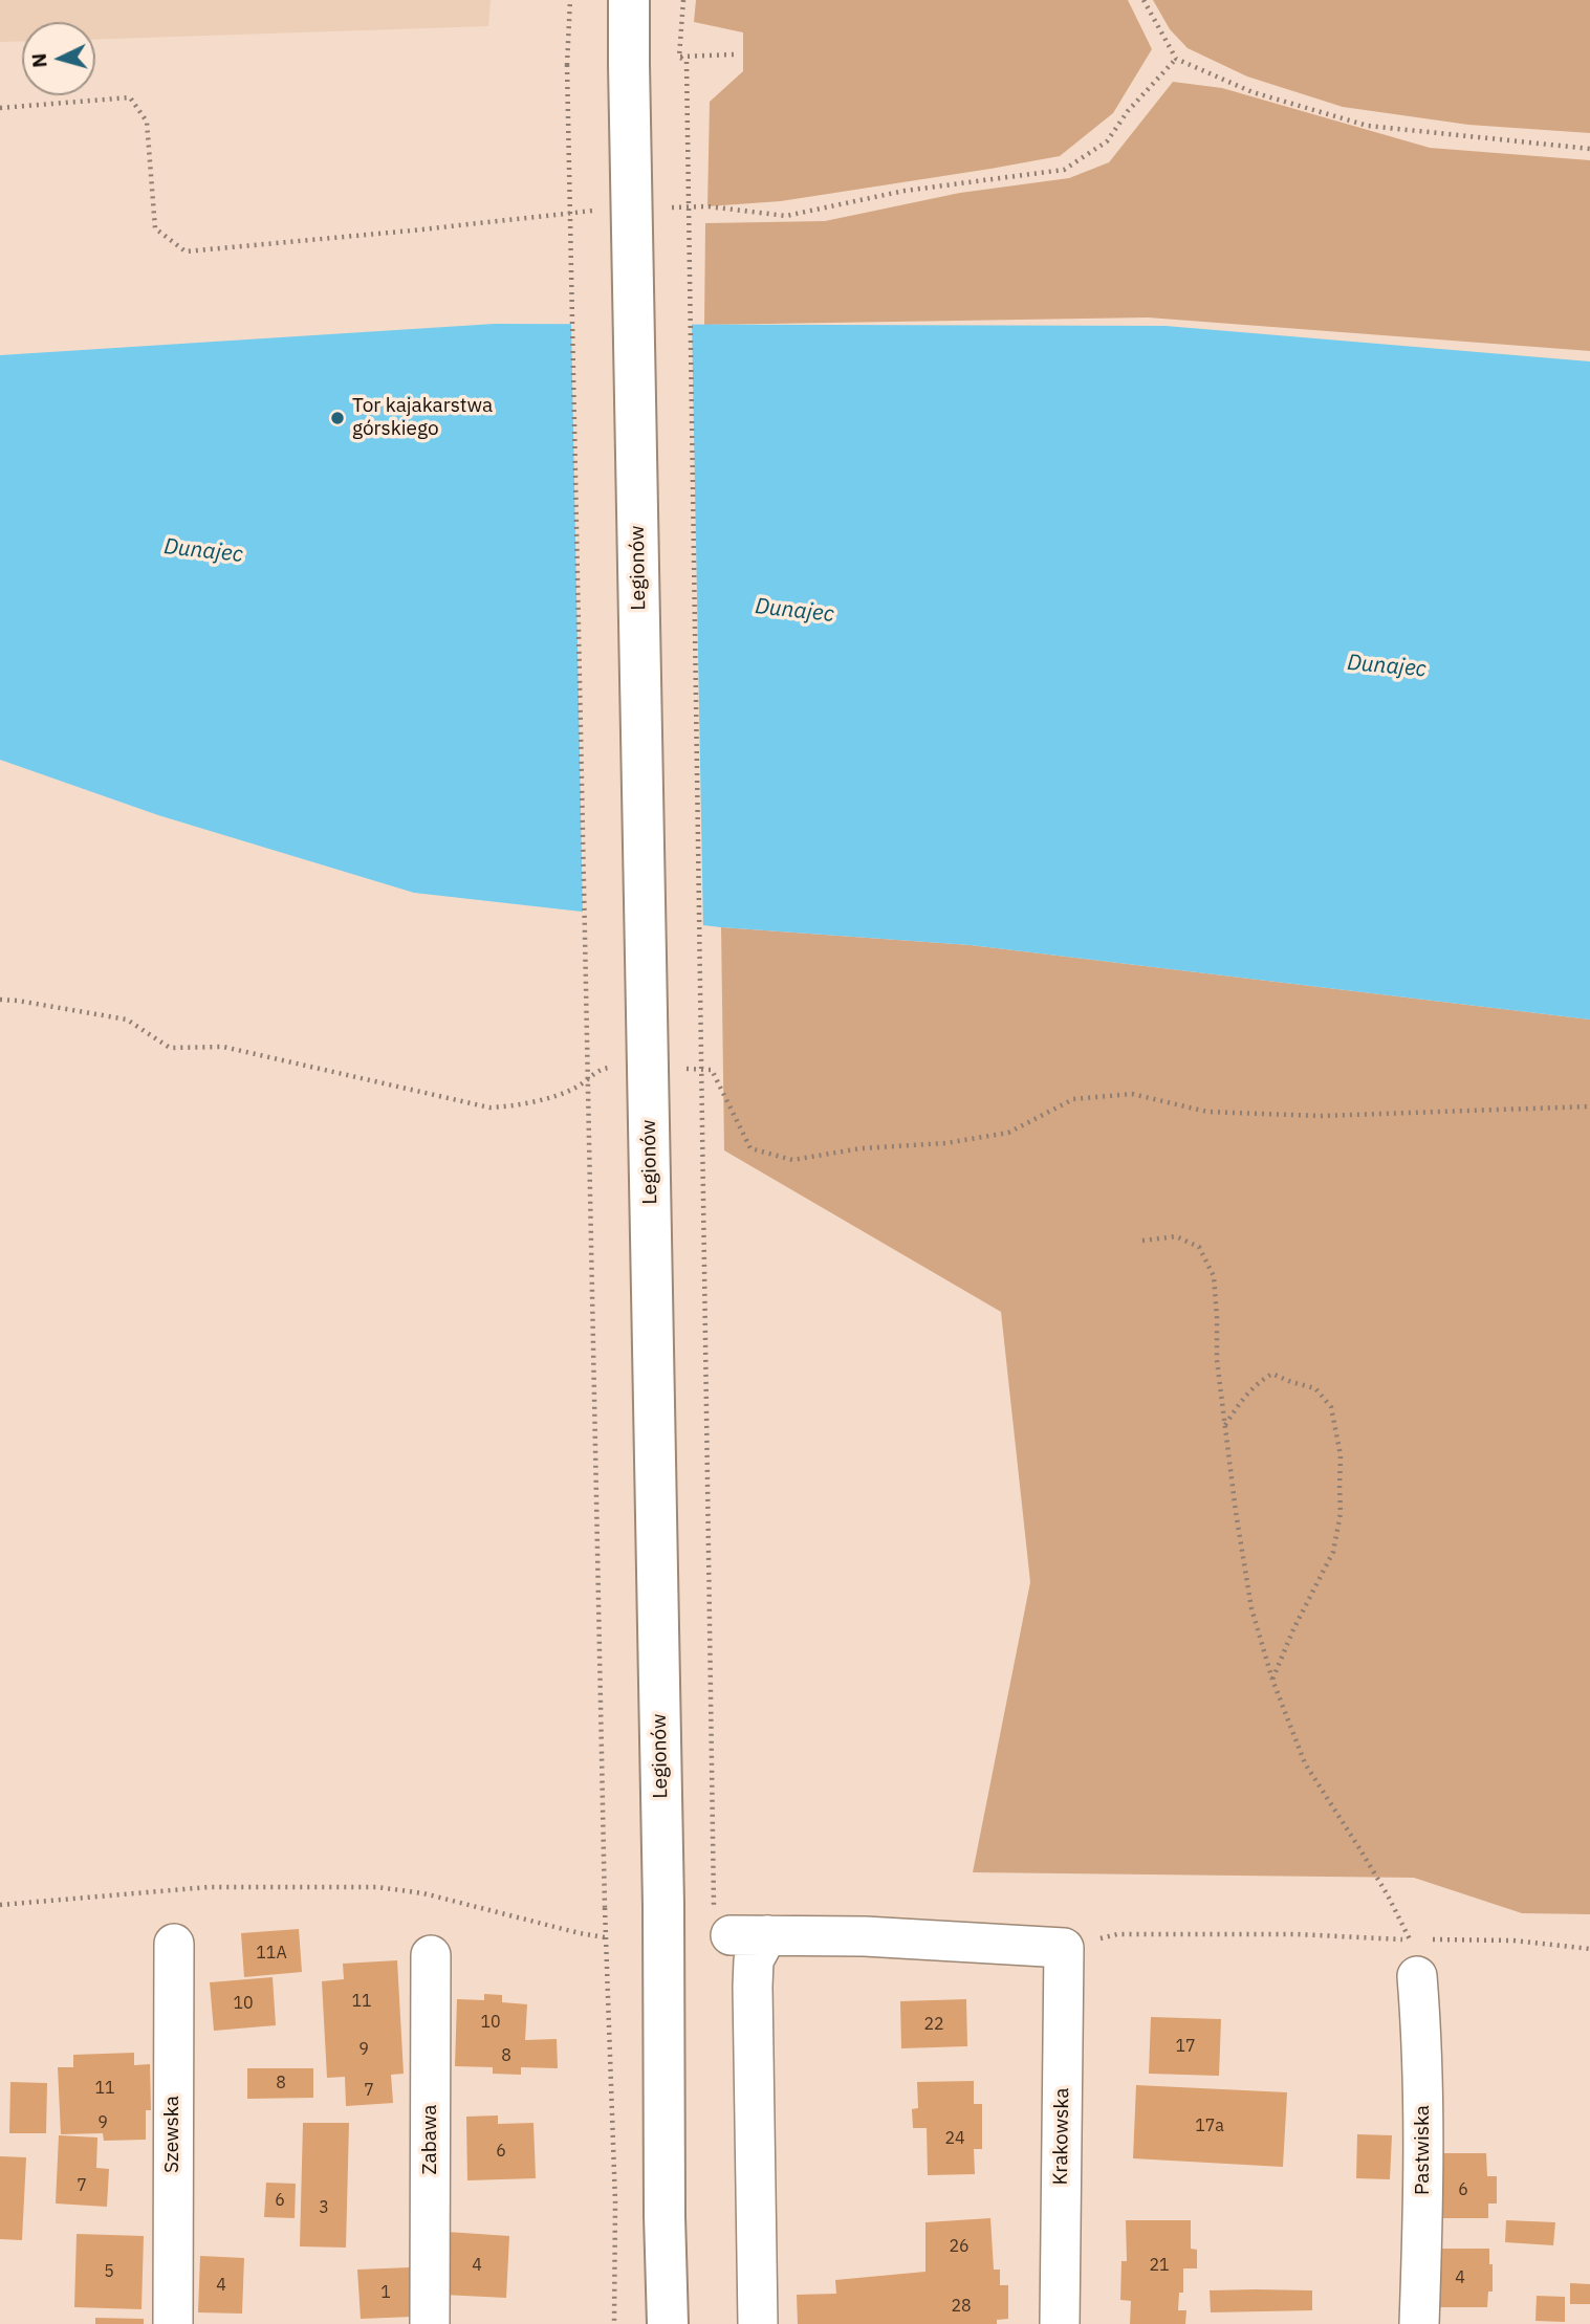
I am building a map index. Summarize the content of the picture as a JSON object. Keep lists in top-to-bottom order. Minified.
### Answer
{"streets":{"main road":["Legionów"],"street":["Szewska","Krakowska","Zabawa","Pastwiska"]},"water":["Dunajec"],"places":["Tor kajakarstwa górskiego"],"house_numbers":["11A","11","10","10","22","17","9","8","8","11","7","9","17a","24","6","7","6","6","3","26","4","21","5","4","4","1","28"],"north":"left"}
